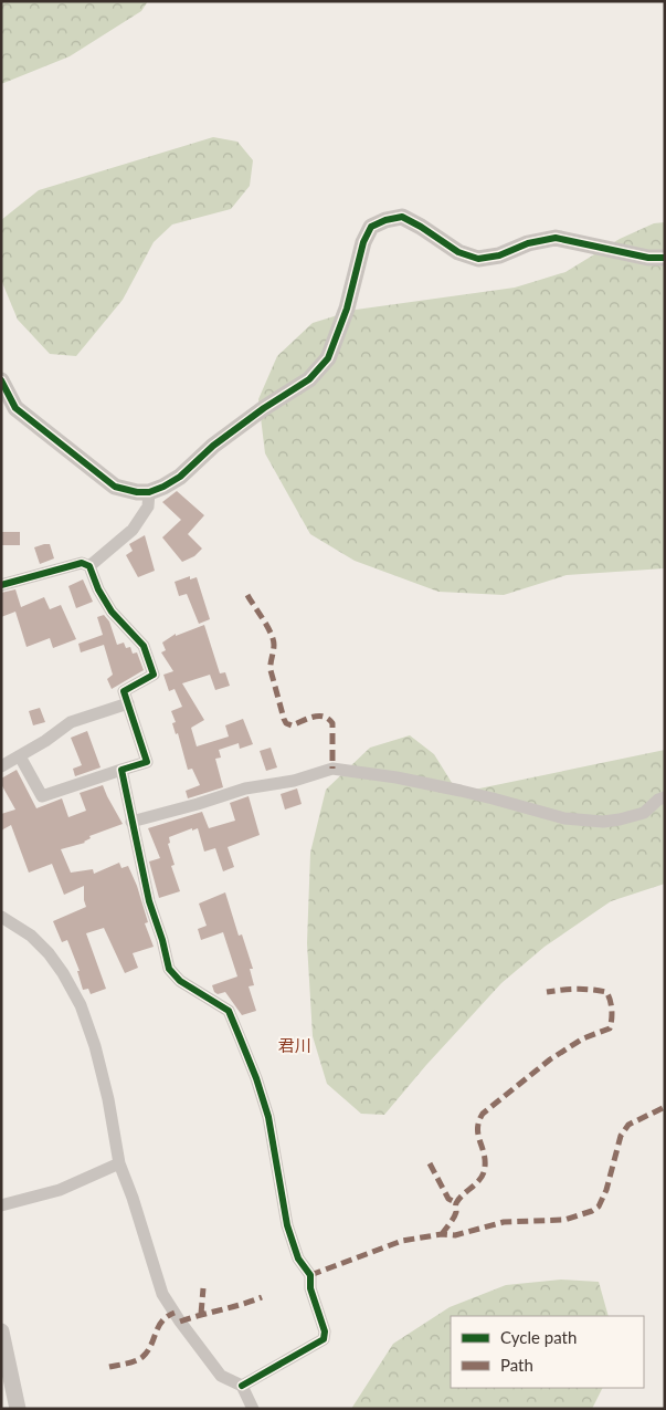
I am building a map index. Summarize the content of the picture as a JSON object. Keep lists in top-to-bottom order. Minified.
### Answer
{"districts":["君川"],"legend":["Cycle path","Path"]}
